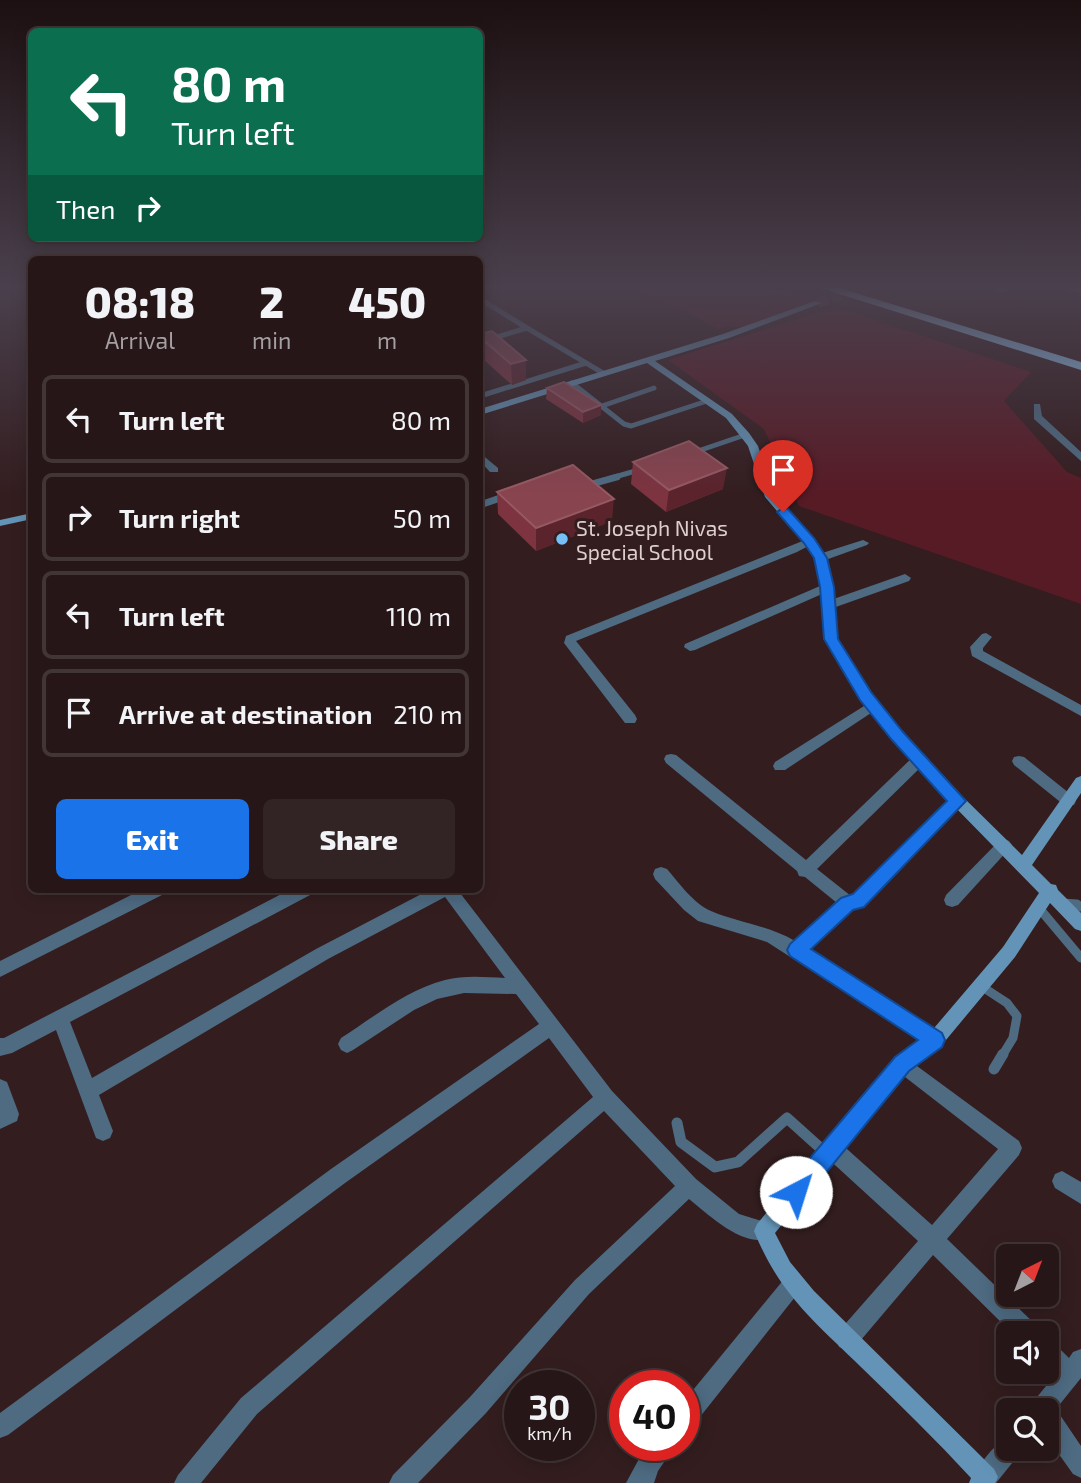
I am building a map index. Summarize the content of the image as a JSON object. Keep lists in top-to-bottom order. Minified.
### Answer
{"places":["St. Joseph Nivas Special School"],"north":"top right","page":{"turn":["80 m","Turn left"],"then":"Then","eta":["08:18","Arrival","2","min","450","m"],"list":[{"name":"Turn left","value":"80 m"},{"name":"Turn right","value":"50 m"},{"name":"Turn left","value":"110 m"},{"name":"Arrive at destination","value":"210 m"}],"buttons":["Exit","Share"],"speed":"30 km/h","limit":"40"}}
